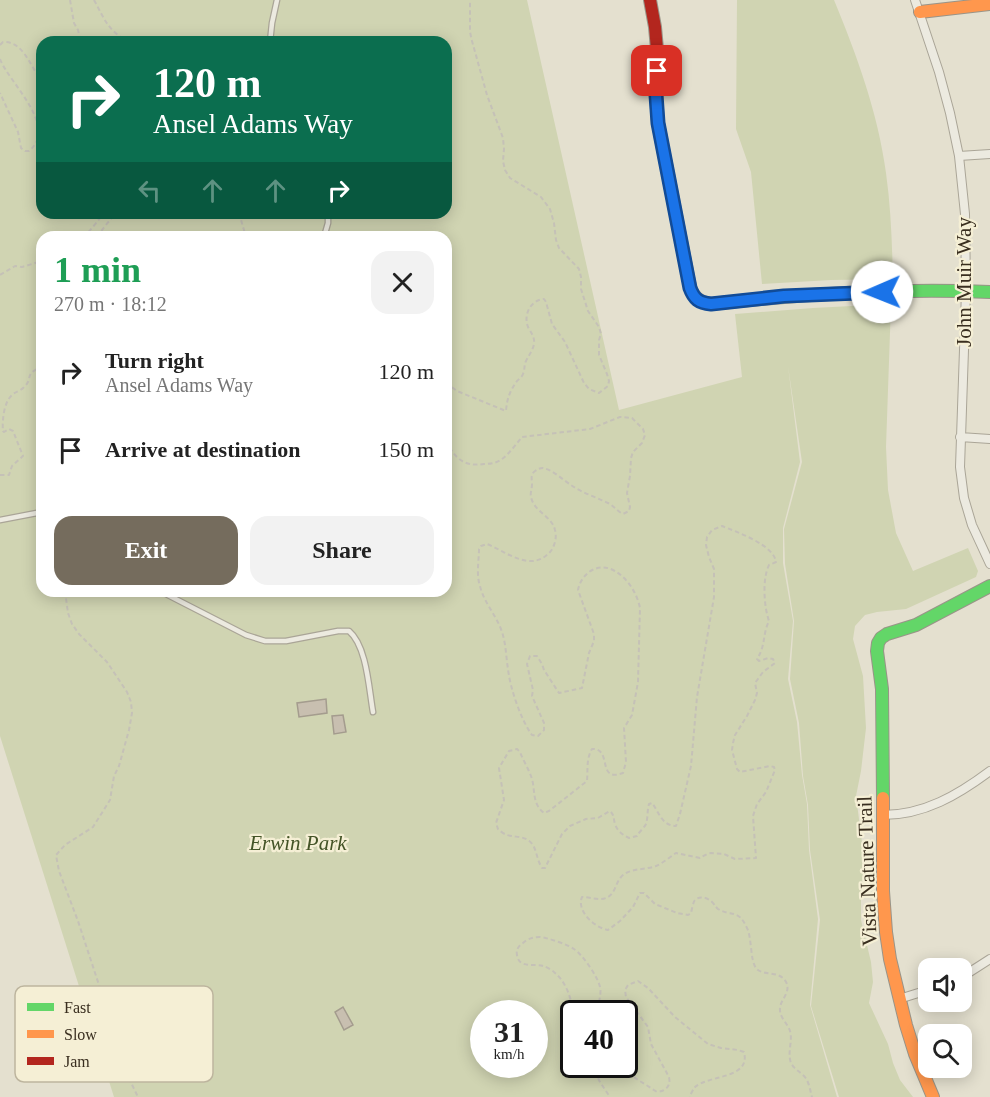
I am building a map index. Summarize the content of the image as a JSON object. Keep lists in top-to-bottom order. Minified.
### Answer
{"streets":{"street":["John Muir Way","Vista Nature Trail"]},"parks":["Erwin Park"],"legend":["Fast","Slow","Jam"],"page":{"turn":["120 m","Ansel Adams Way"],"heading":["1 min","270 m · 18:12"],"list":[{"name":"Turn right","note":"Ansel Adams Way","value":"120 m"},{"name":"Arrive at destination","value":"150 m"}],"buttons":["Exit","Share"],"speed":"31 km/h","limit":"40"}}
